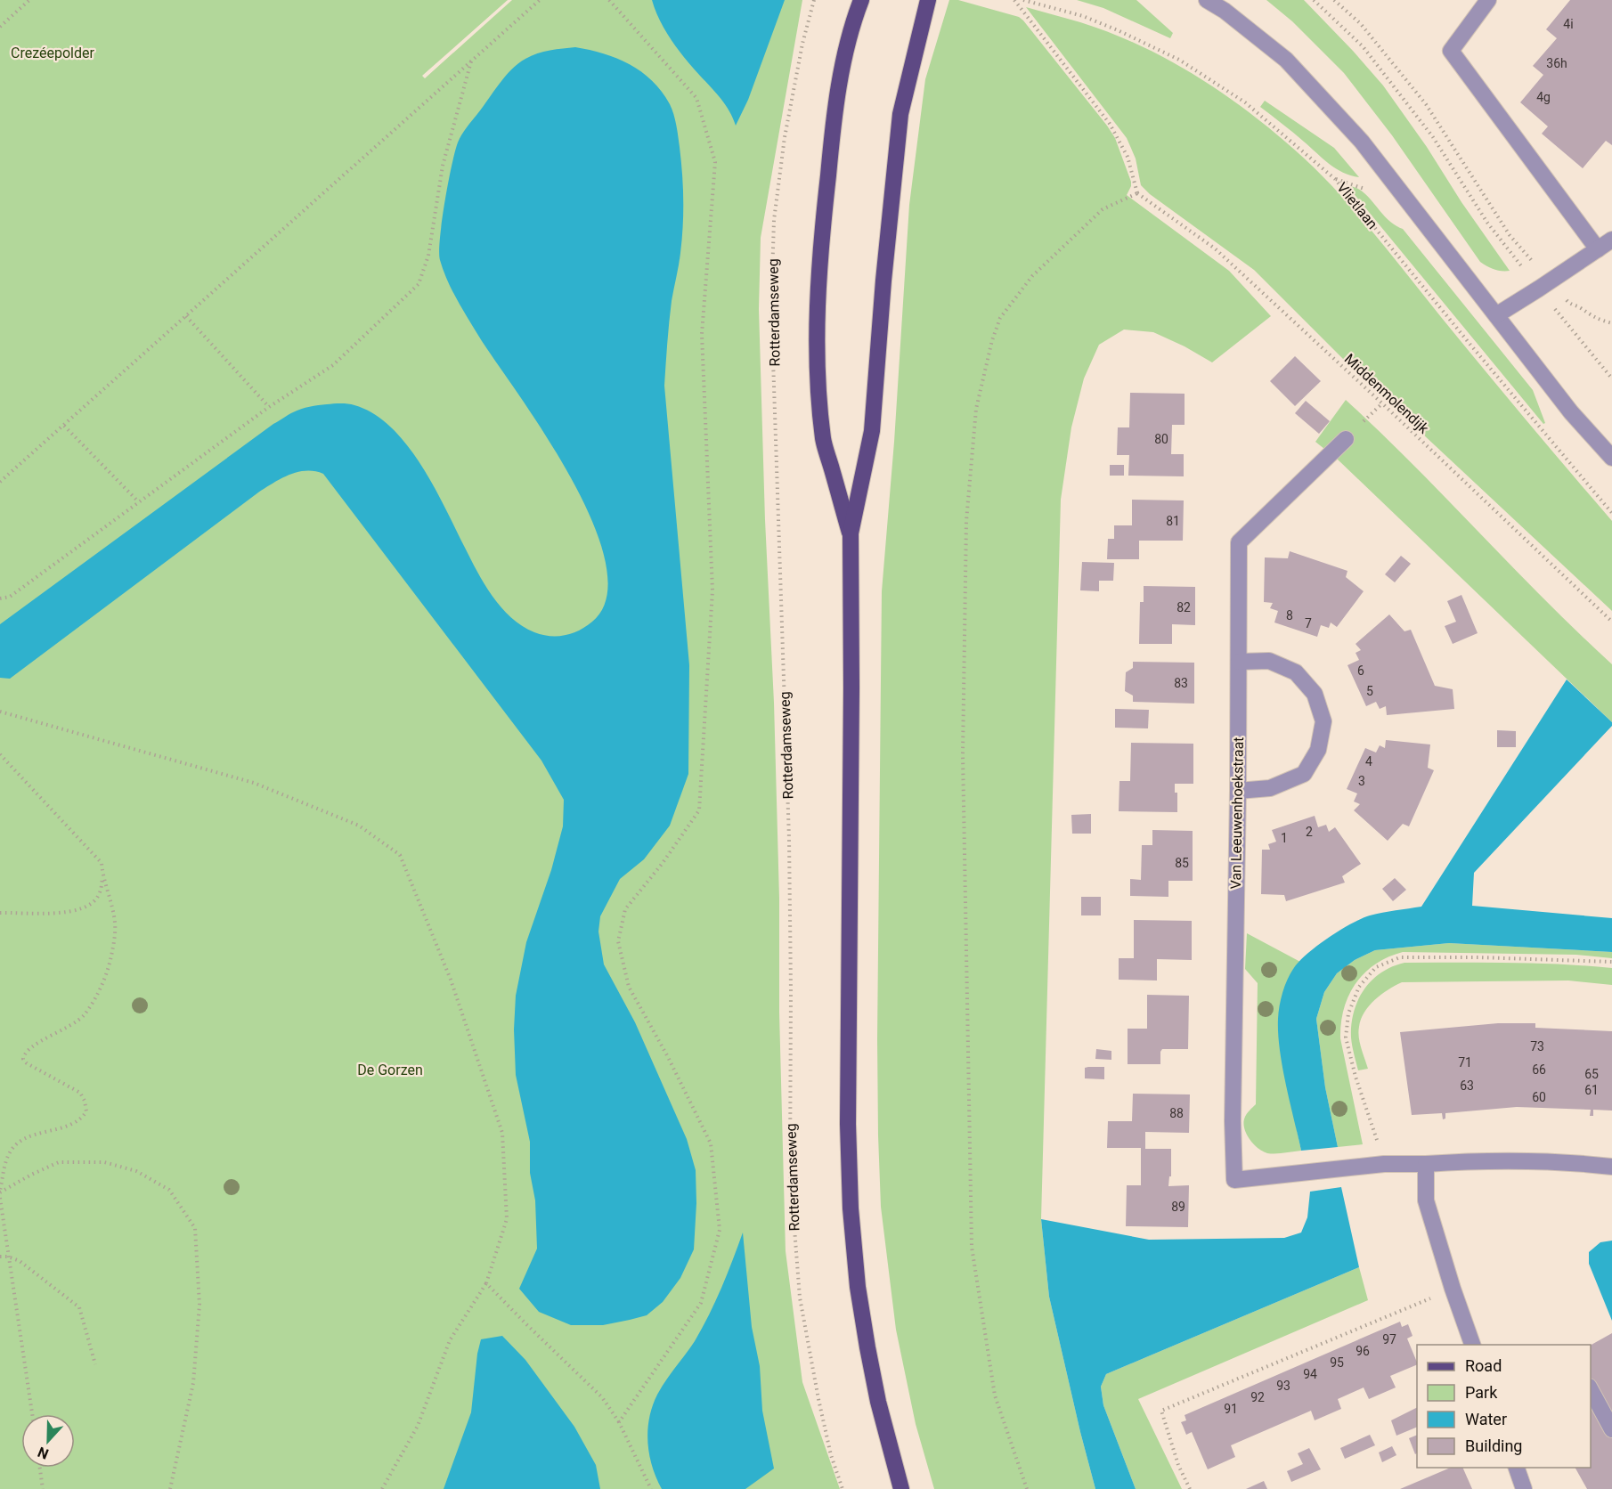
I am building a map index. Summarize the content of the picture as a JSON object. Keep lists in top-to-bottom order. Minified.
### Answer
{"streets":{"street":["Van Leeuwenhoekstraat"],"path":["Vlietlaan","Rotterdamseweg","Middenmolendijk"]},"parks":["Crezéepolder","De Gorzen"],"house_numbers":["4i","36h","4g","80","81","82","8","7","6","83","5","4","3","2","1","85","73","71","66","65","63","61","60","88","89","97","96","95","94","93","92","91"],"legend":["Road","Park","Water","Building"],"north":"bottom"}
